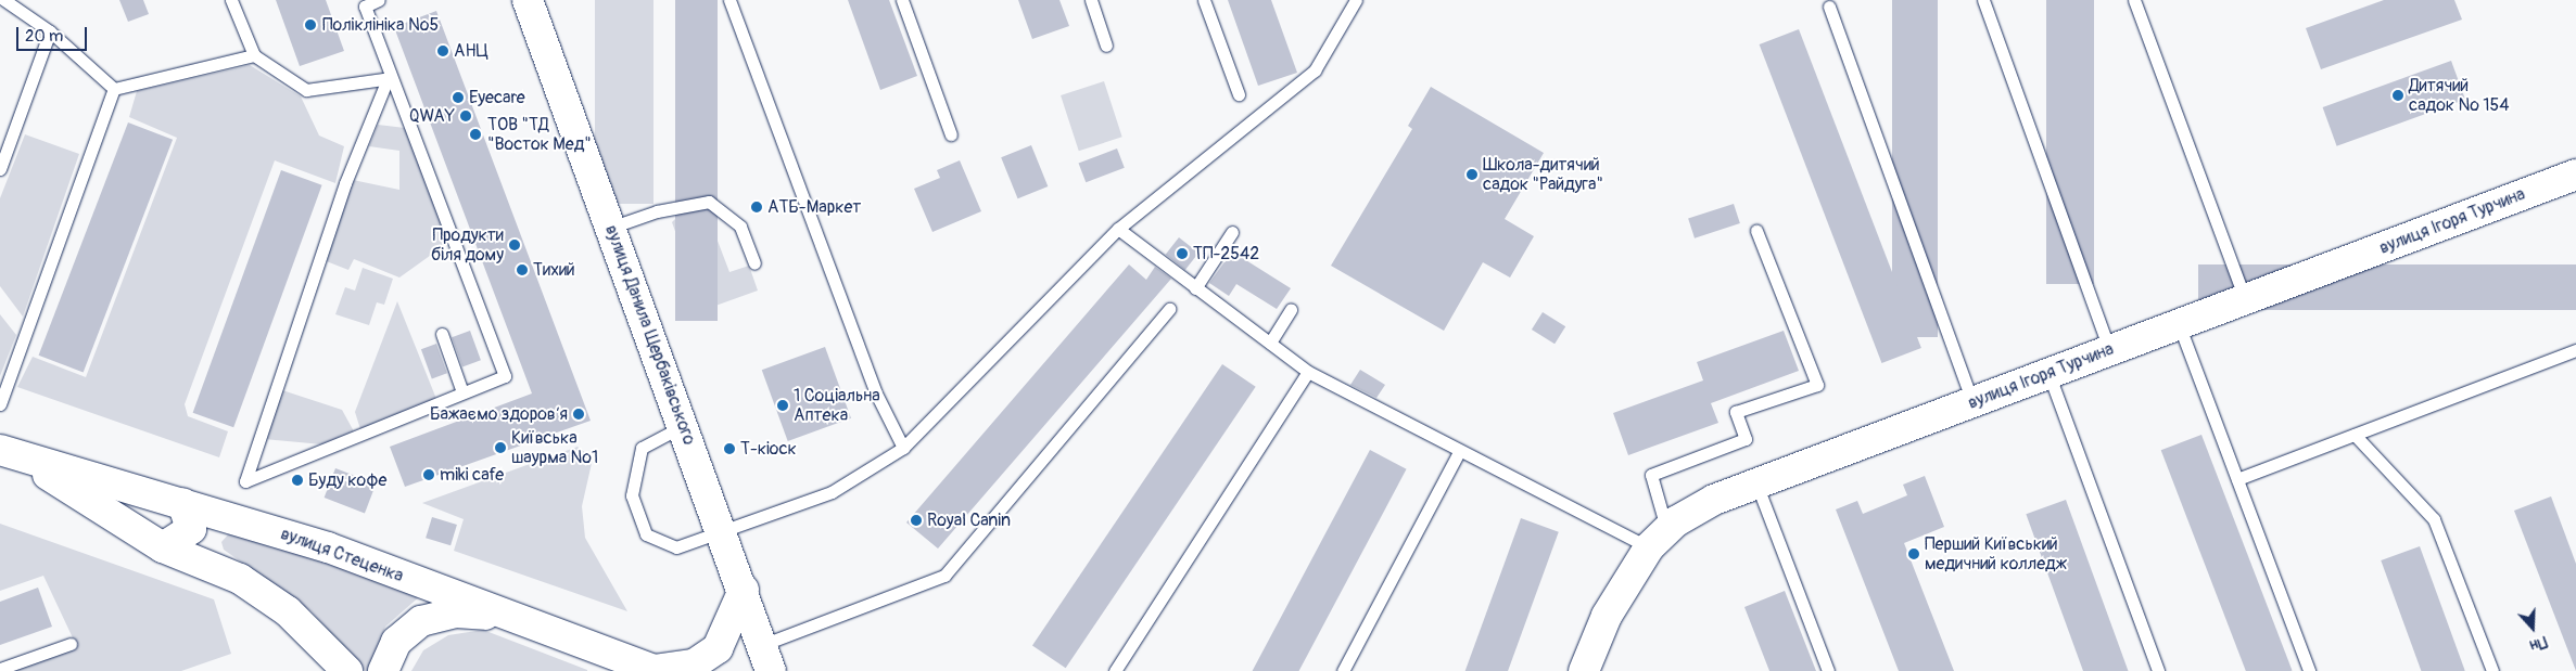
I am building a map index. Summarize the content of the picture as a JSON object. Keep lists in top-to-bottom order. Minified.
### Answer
{"streets":{"main road":["вулиця Ігоря Турчина","вулиця Данила Щербаківського","вулиця Стеценка"]},"places":["Поліклініка №5","АНЦ","Дитячий садок № 154","Eyecare","QWAY","ТОВ \"ТД \"Восток Мед\"","Школа-дитячий садок \"Райдуга\"","АТБ-Маркет","Продукти біля дому","ТП-2542","Тихий","1 Соціальна Аптека","Бажаємо здоровʼя","Київська шаурма №1","Т-кіоск","miki cafe","Буду кофе","Royal Canin","Перший Київський медичний колледж"],"scale_bar":"20 m","north":"bottom"}
